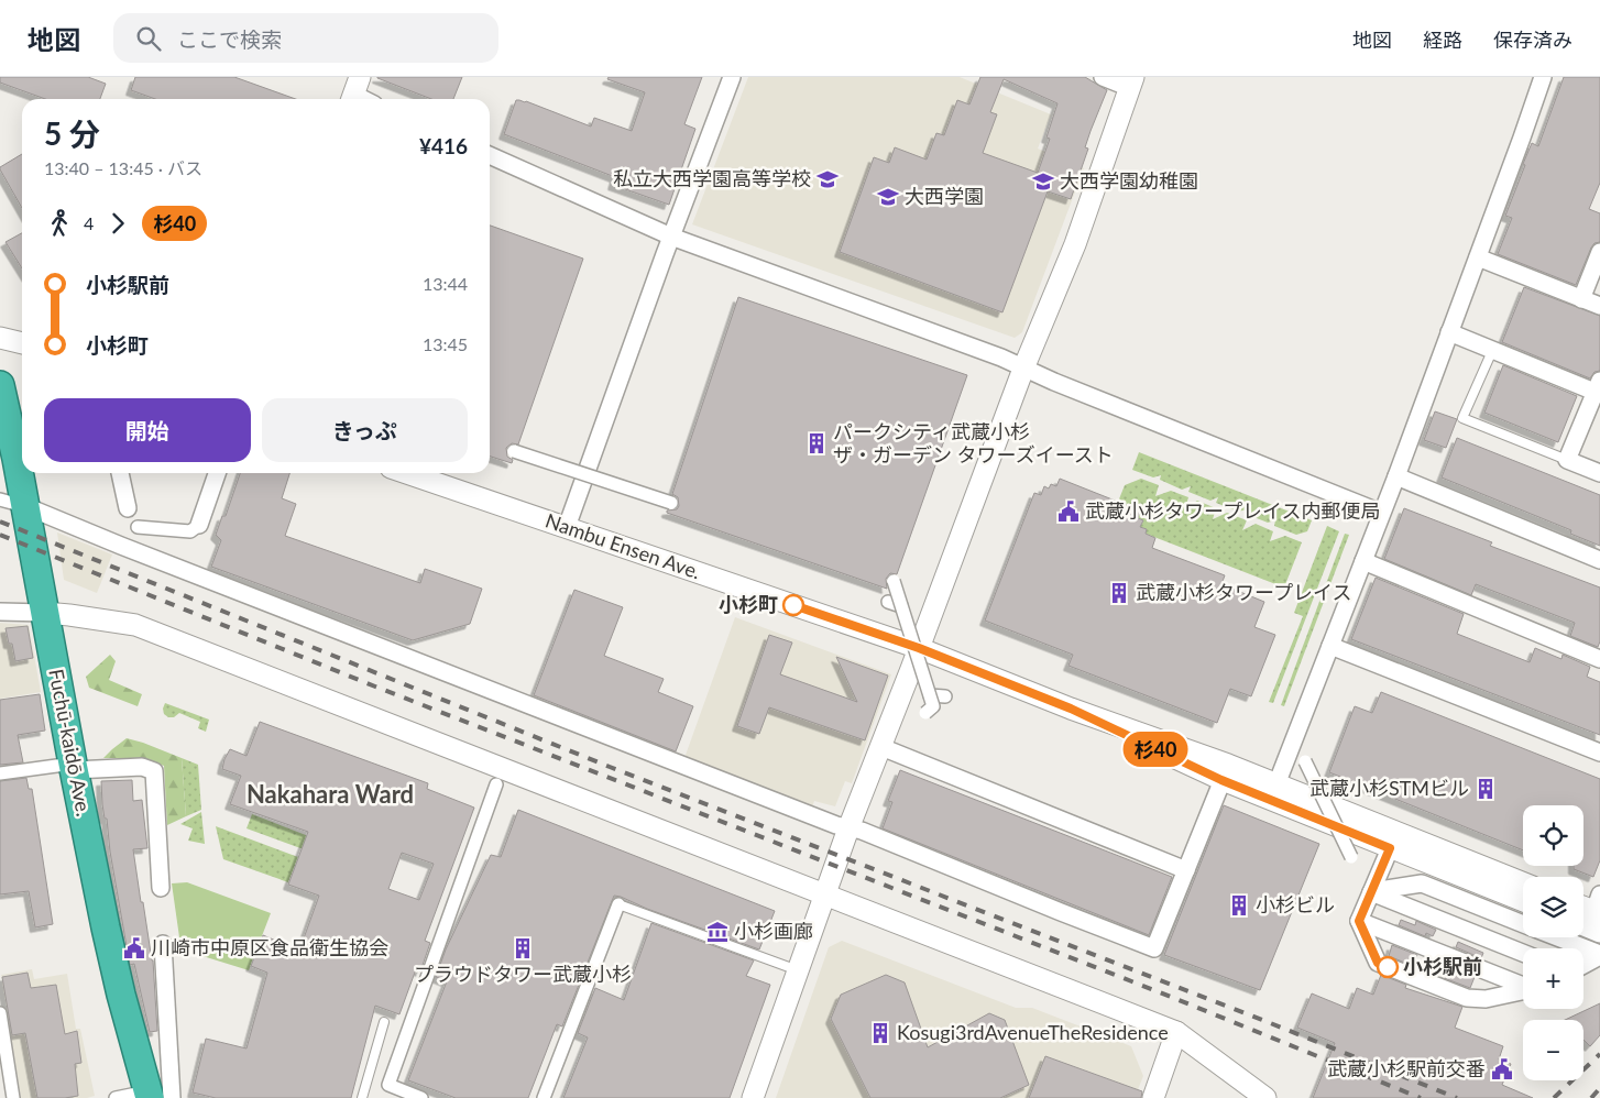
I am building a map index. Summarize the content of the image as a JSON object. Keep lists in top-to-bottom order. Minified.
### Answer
{"streets":{"highway":["Fuchū-kaidō Ave."],"street":["Nambu Ensen Ave."]},"districts":["Nakahara Ward"],"places":{"school or university":["私立大西学園高等学校","大西学園幼稚園","大西学園"],"building":["パークシティ武蔵小杉 ザ・ガーデン タワーズイースト","武蔵小杉タワープレイス","武蔵小杉STMビル","小杉ビル","プラウドタワー武蔵小杉","Kosugi3rdAvenueTheResidence"],"public building":["武蔵小杉タワープレイス内郵便局","川崎市中原区食品衛生協会","武蔵小杉駅前交番"],"other":["小杉町","小杉駅前"],"museum":["小杉画廊"]},"lines":["bus line 杉40"],"page":{"header":"地図","search":"ここで検索","nav":["地図","経路","保存済み"],"on_map":"杉40","heading":["5 分","13:40 – 13:45 · バス","¥416"],"legs":["4","杉40"],"list":[{"name":"小杉駅前","value":"13:44"},{"name":"小杉町","value":"13:45"}],"buttons":["開始","きっぷ"],"map_buttons":["+","−"]}}
